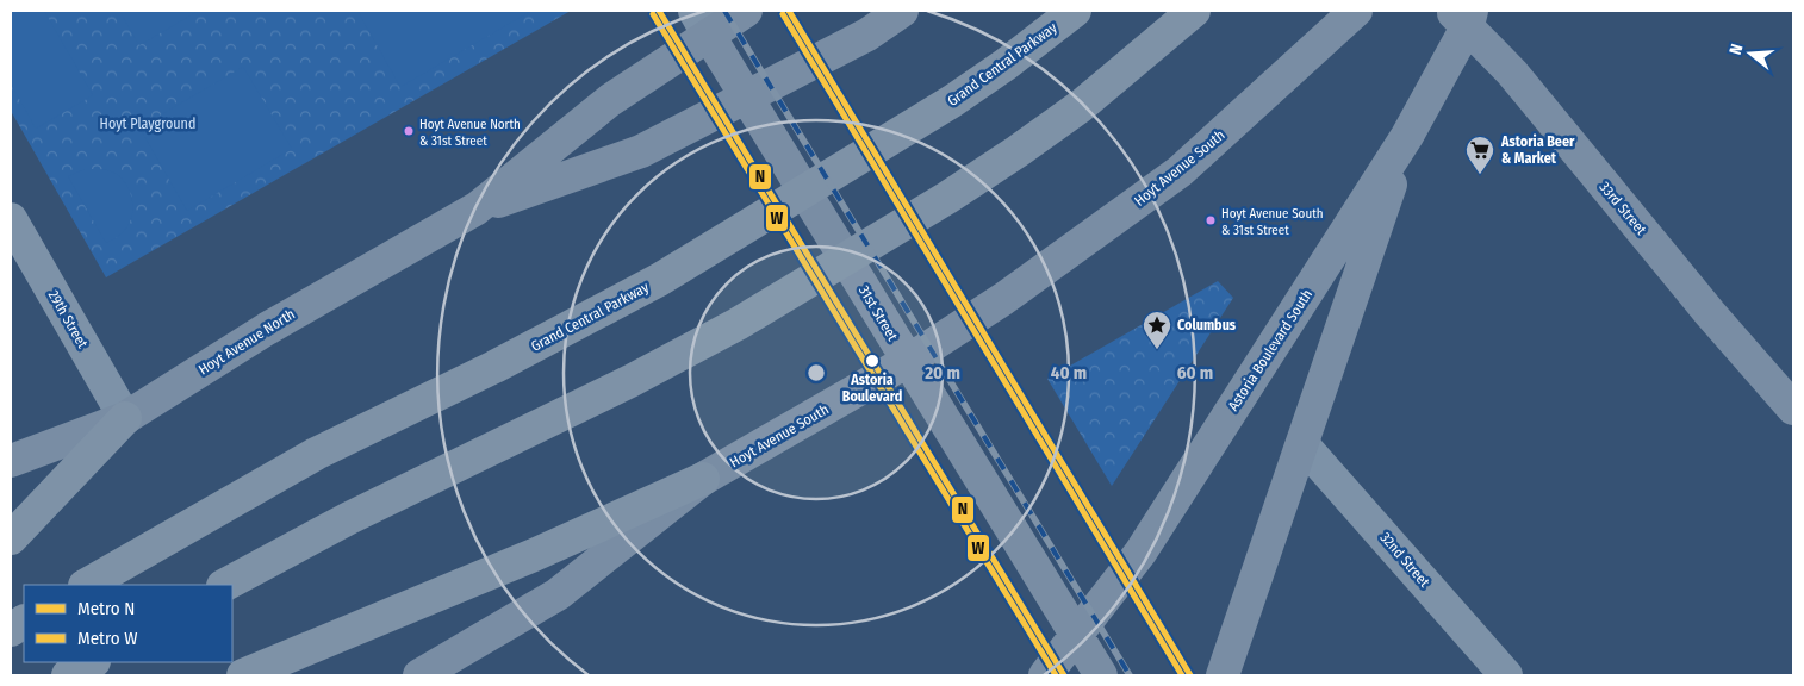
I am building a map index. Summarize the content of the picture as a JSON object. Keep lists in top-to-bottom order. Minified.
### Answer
{"streets":{"highway":["Grand Central Parkway"],"main road":["Hoyt Avenue South","33rd Street","31st Street","Hoyt Avenue North","Astoria Boulevard South"],"street":["29th Street","32nd Street"]},"crossings":[["Hoyt Avenue South","31st Street"],["33rd Street","Astoria Boulevard South"],["31st Street","Hoyt Avenue North"],["31st Street","Astoria Boulevard South"],["29th Street","Hoyt Avenue North"]],"parks":["Hoyt Playground"],"places":{"other":["Hoyt Avenue North & 31st Street","Hoyt Avenue South & 31st Street","Astoria Boulevard"],"supermarket":["Astoria Beer & Market"],"place":["Columbus"]},"lines":["metro line N","metro line W"],"legend":["Metro N","Metro W"],"north":"left","rings":["20 m","40 m","60 m"]}
